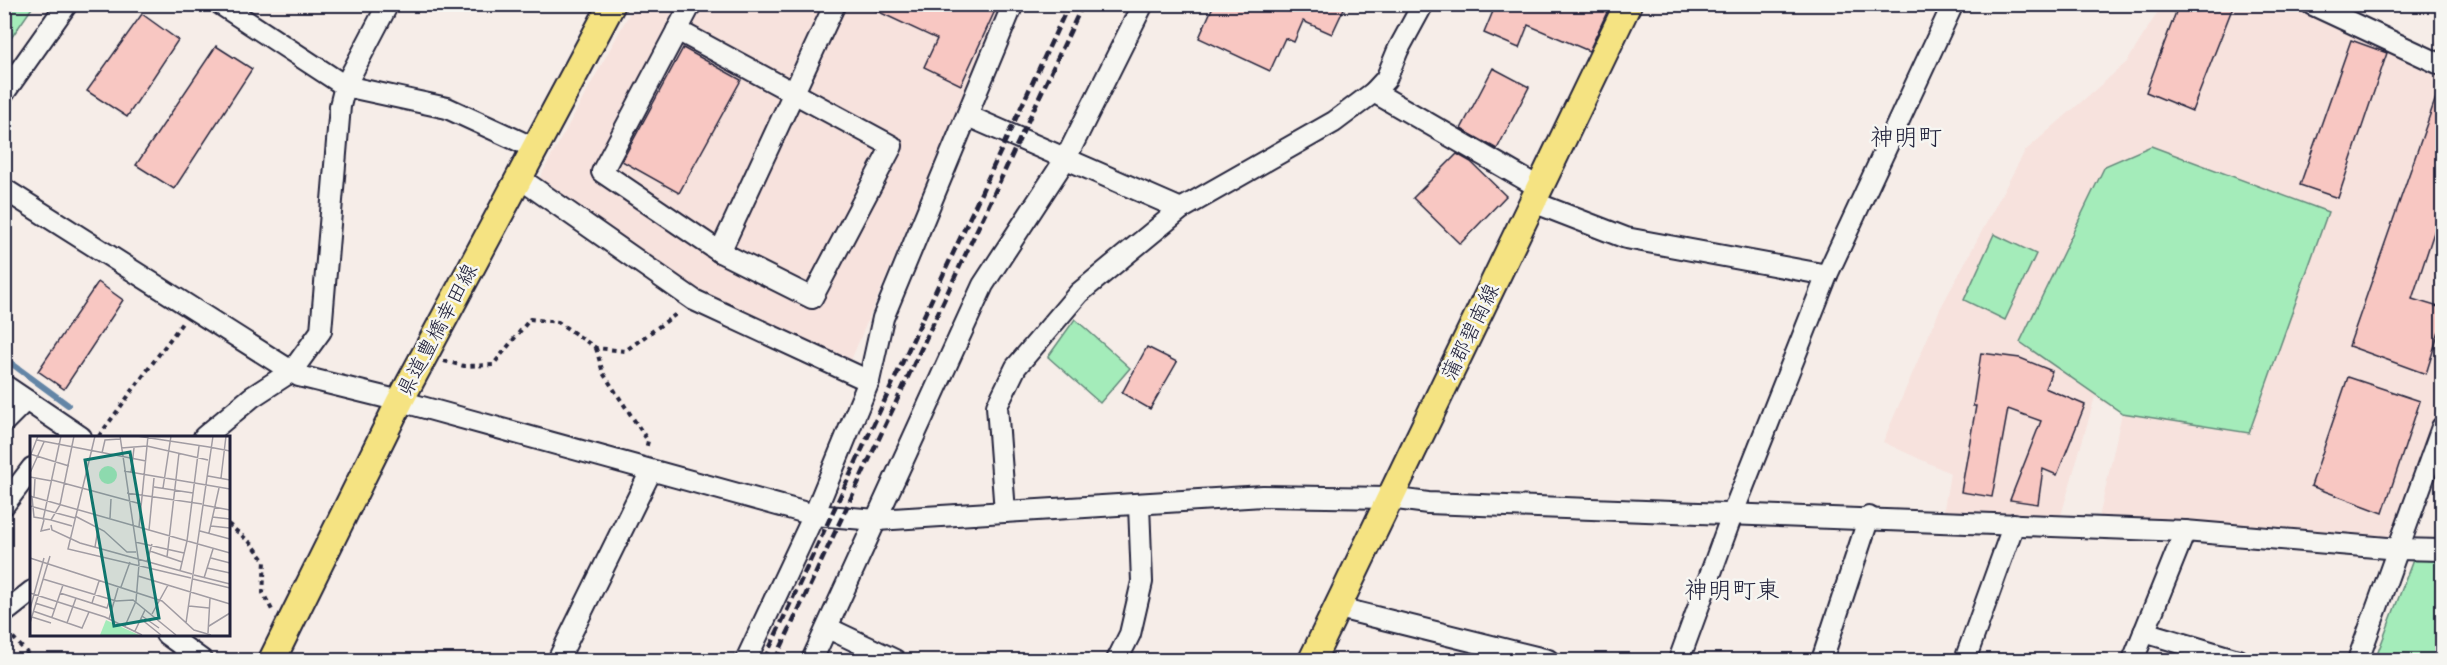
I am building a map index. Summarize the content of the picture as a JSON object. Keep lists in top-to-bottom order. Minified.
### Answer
{"streets":{"main road":["県道豊橋幸田線","蒲郡碧南線"]},"districts":["神明町","神明町東"]}
